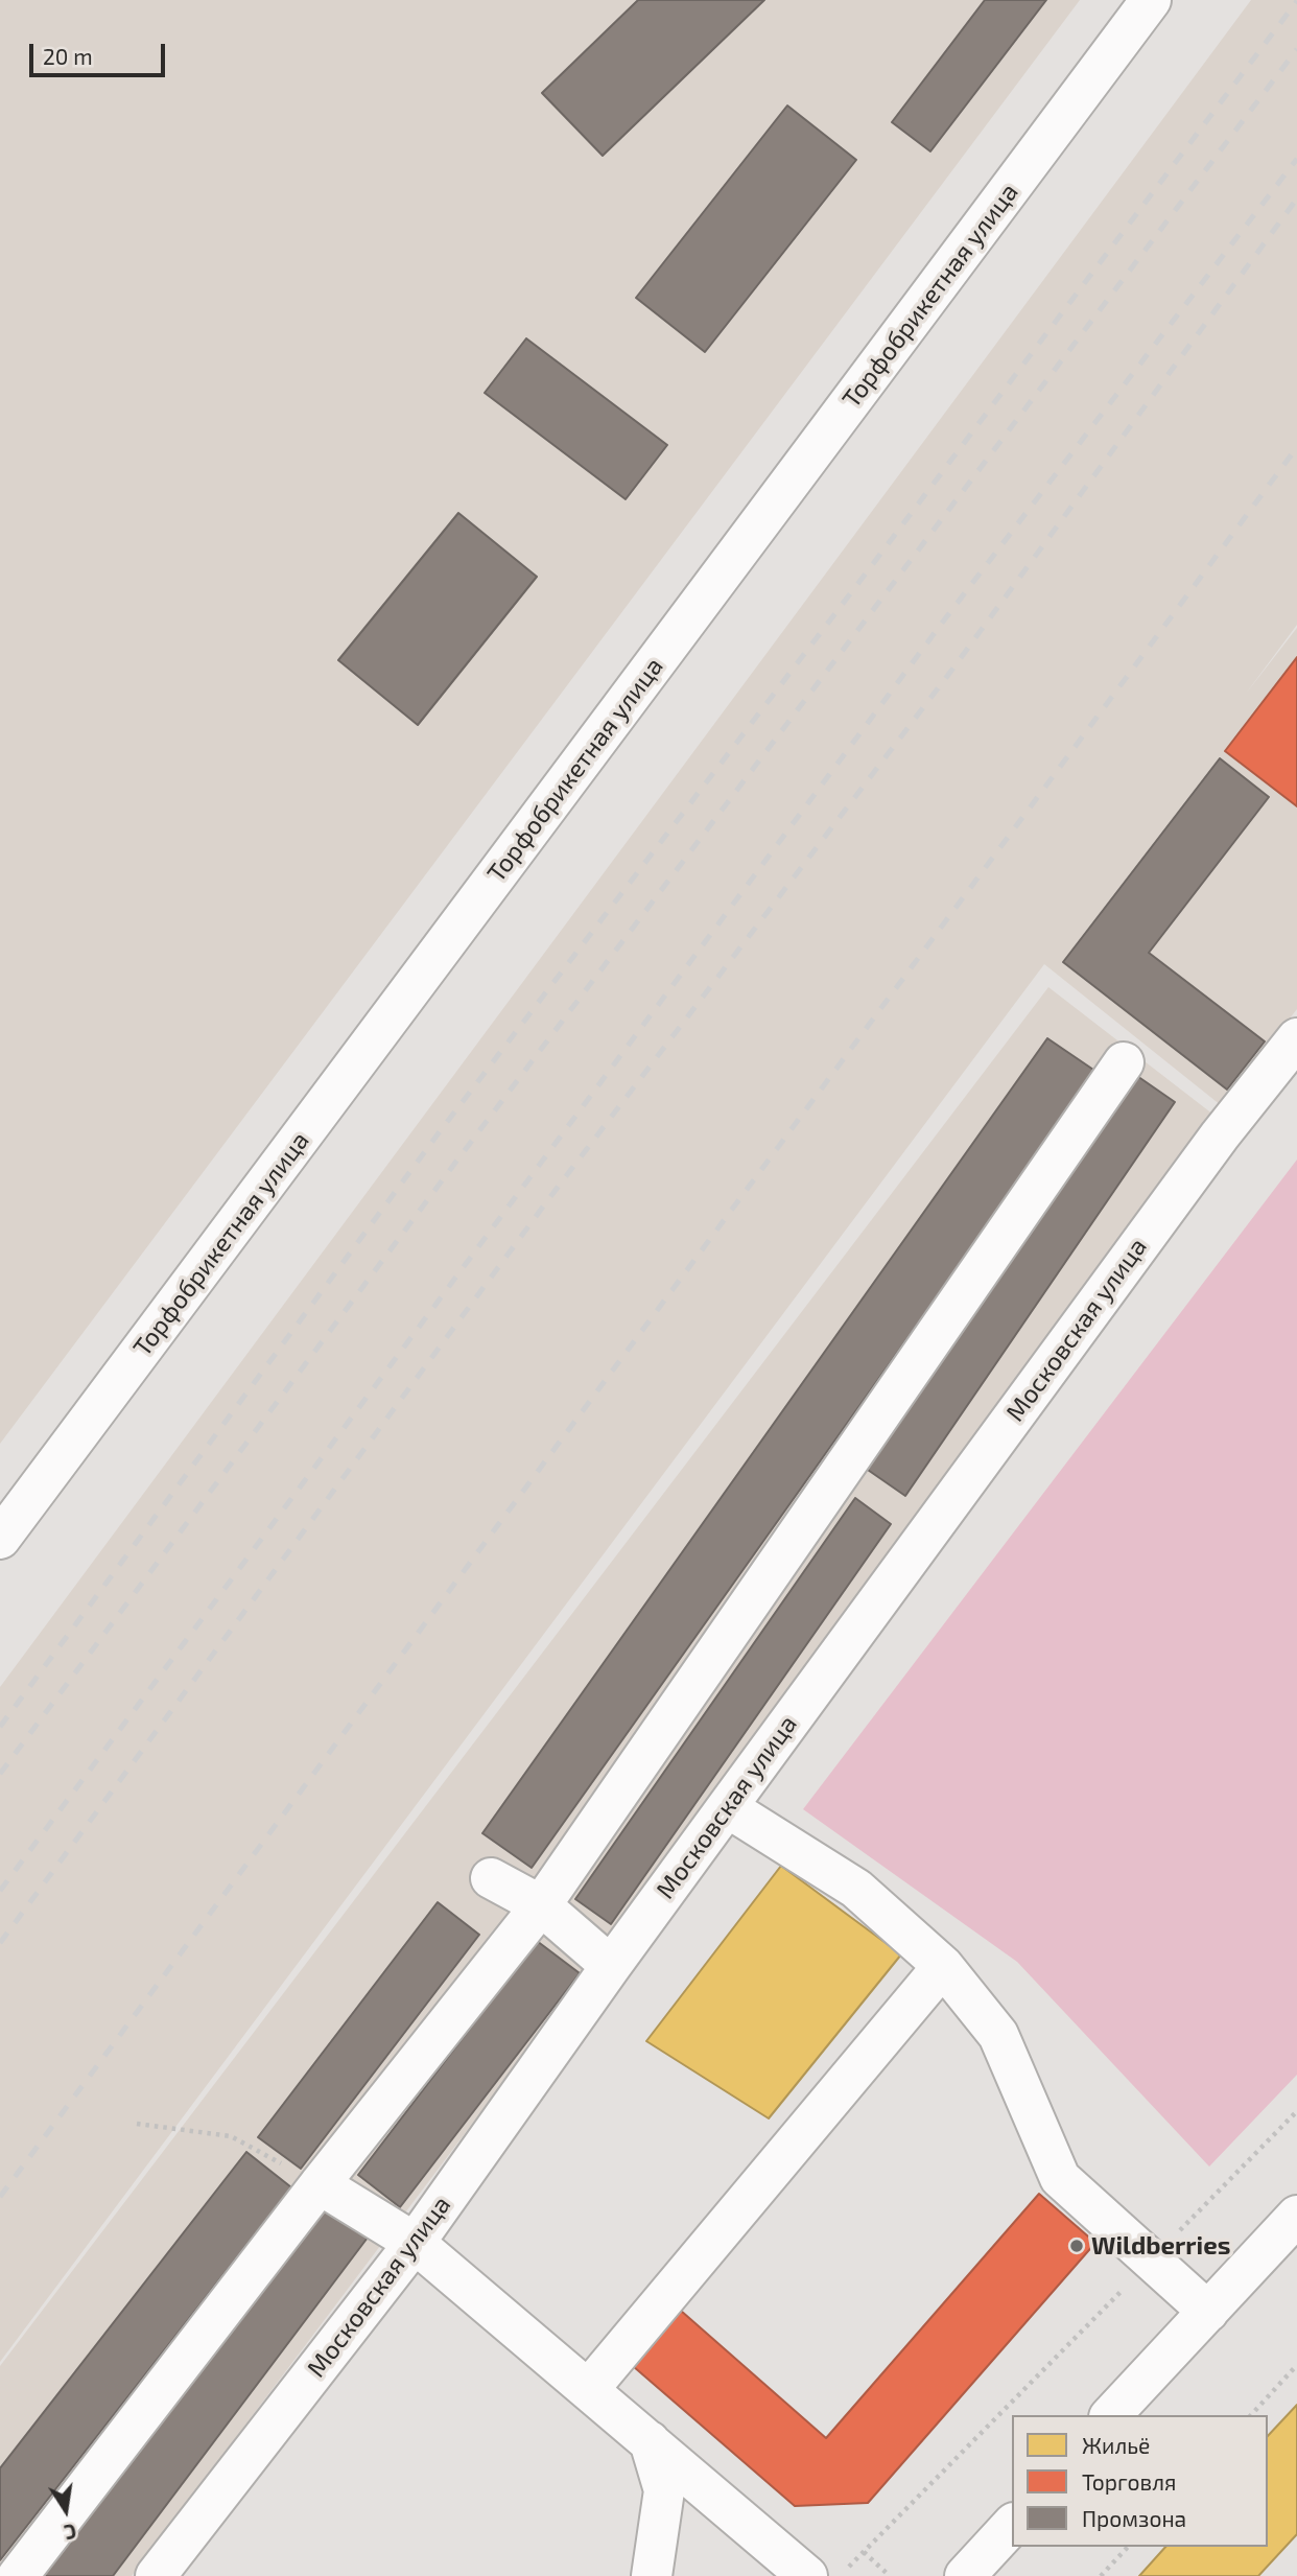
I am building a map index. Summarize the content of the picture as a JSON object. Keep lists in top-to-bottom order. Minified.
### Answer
{"streets":{"street":["Торфобрикетная улица","Московская улица"]},"places":["Wildberries"],"legend":["Жильё","Торговля","Промзона"],"scale_bar":"20 m","north":"bottom"}
